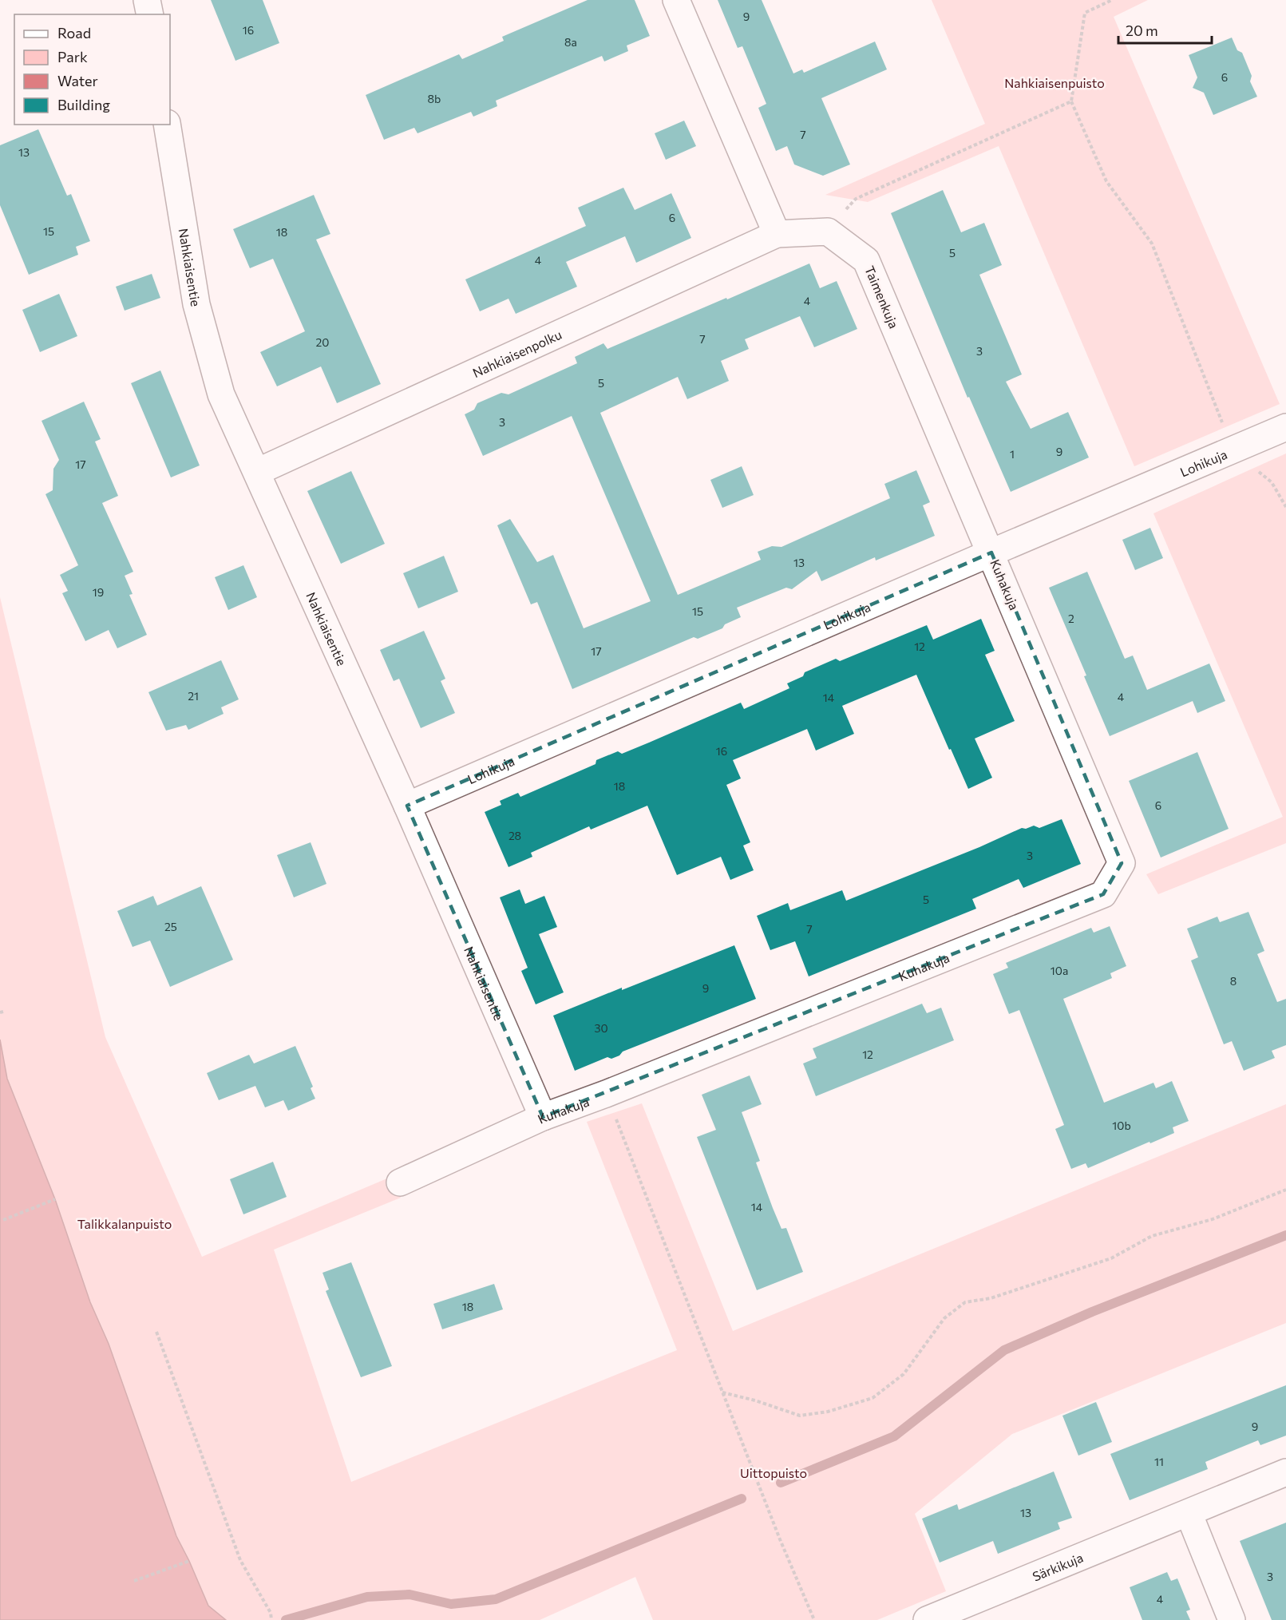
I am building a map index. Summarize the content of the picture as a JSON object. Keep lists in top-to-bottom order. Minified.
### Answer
{"streets":{"street":["Nahkiaisentie","Taimenkuja","Nahkiaisenpolku","Lohikuja","Kuhakuja","Särkikuja"]},"crossings":[["Nahkiaisentie","Nahkiaisenpolku"],["Nahkiaisentie","Lohikuja"],["Nahkiaisentie","Kuhakuja"],["Taimenkuja","Lohikuja"],["Taimenkuja","Kuhakuja"],["Lohikuja","Kuhakuja"]],"parks":["Nahkiaisenpuisto","Talikkalanpuisto","Uittopuisto"],"house_numbers":["9","16","8a","6","8b","7","13","6","15","18","5","4","4","7","20","3","5","3","9","1","17","13","19","15","2","12","17","21","4","14","16","18","6","28","3","5","25","7","10a","8","9","30","12","10b","14","18","9","11","13","3","4"],"legend":["Road","Park","Water","Building"],"scale_bar":"20 m"}
